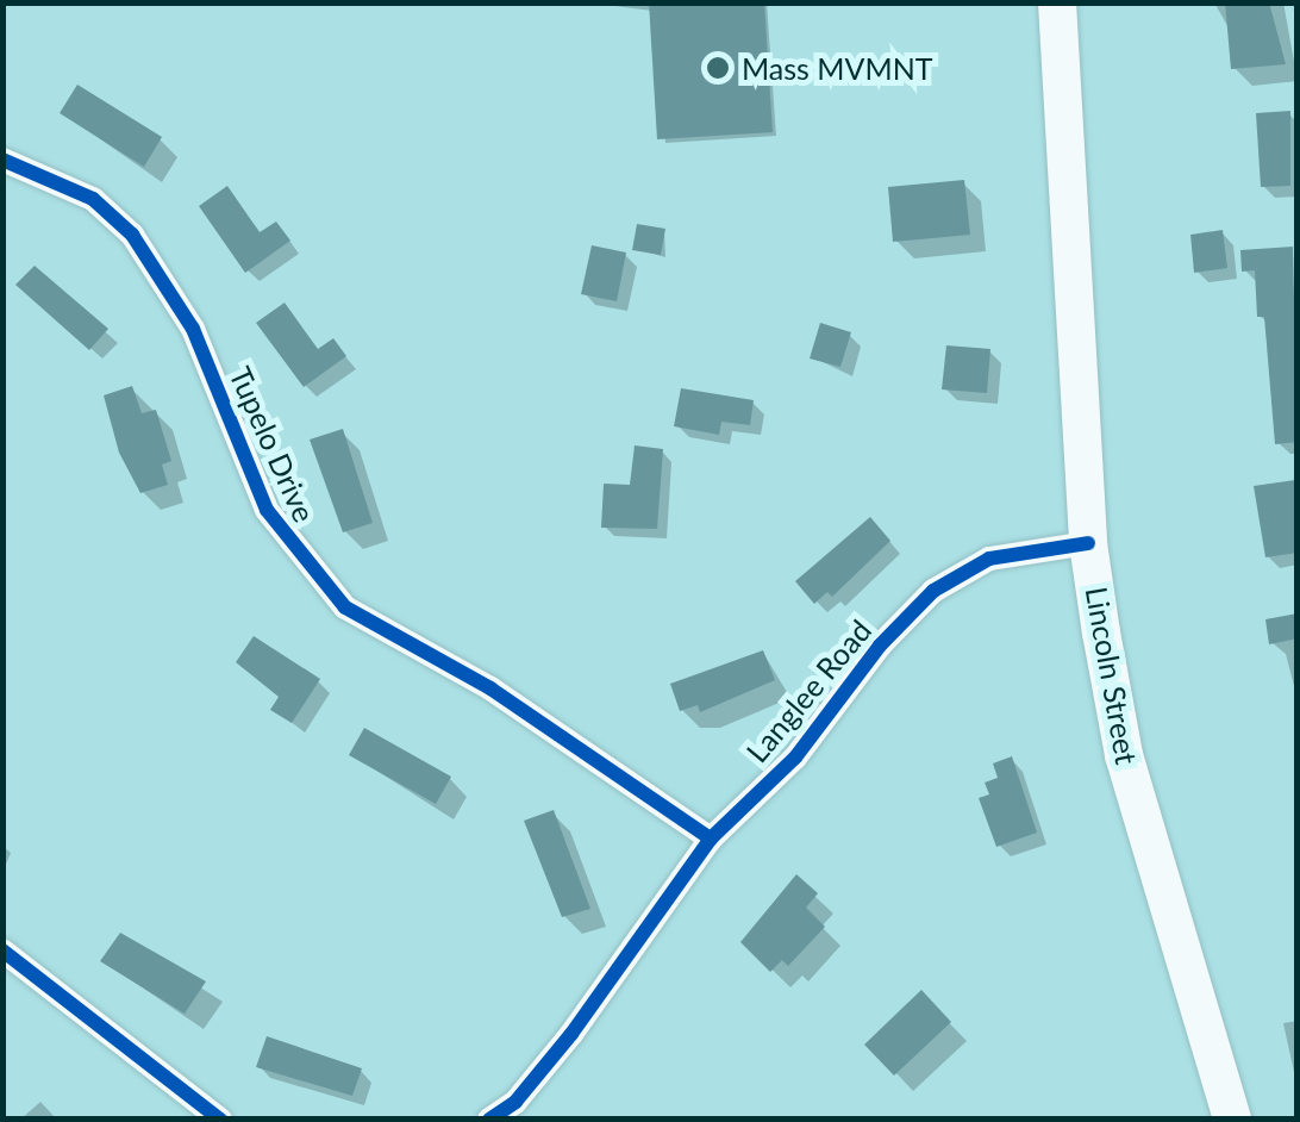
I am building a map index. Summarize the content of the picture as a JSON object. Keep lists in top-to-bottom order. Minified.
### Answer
{"streets":{"main road":["Lincoln Street"],"street":["Tupelo Drive","Langlee Road"]},"crossings":[["Tupelo Drive","Langlee Road"],["Lincoln Street","Langlee Road"]],"places":["Mass MVMNT"]}
